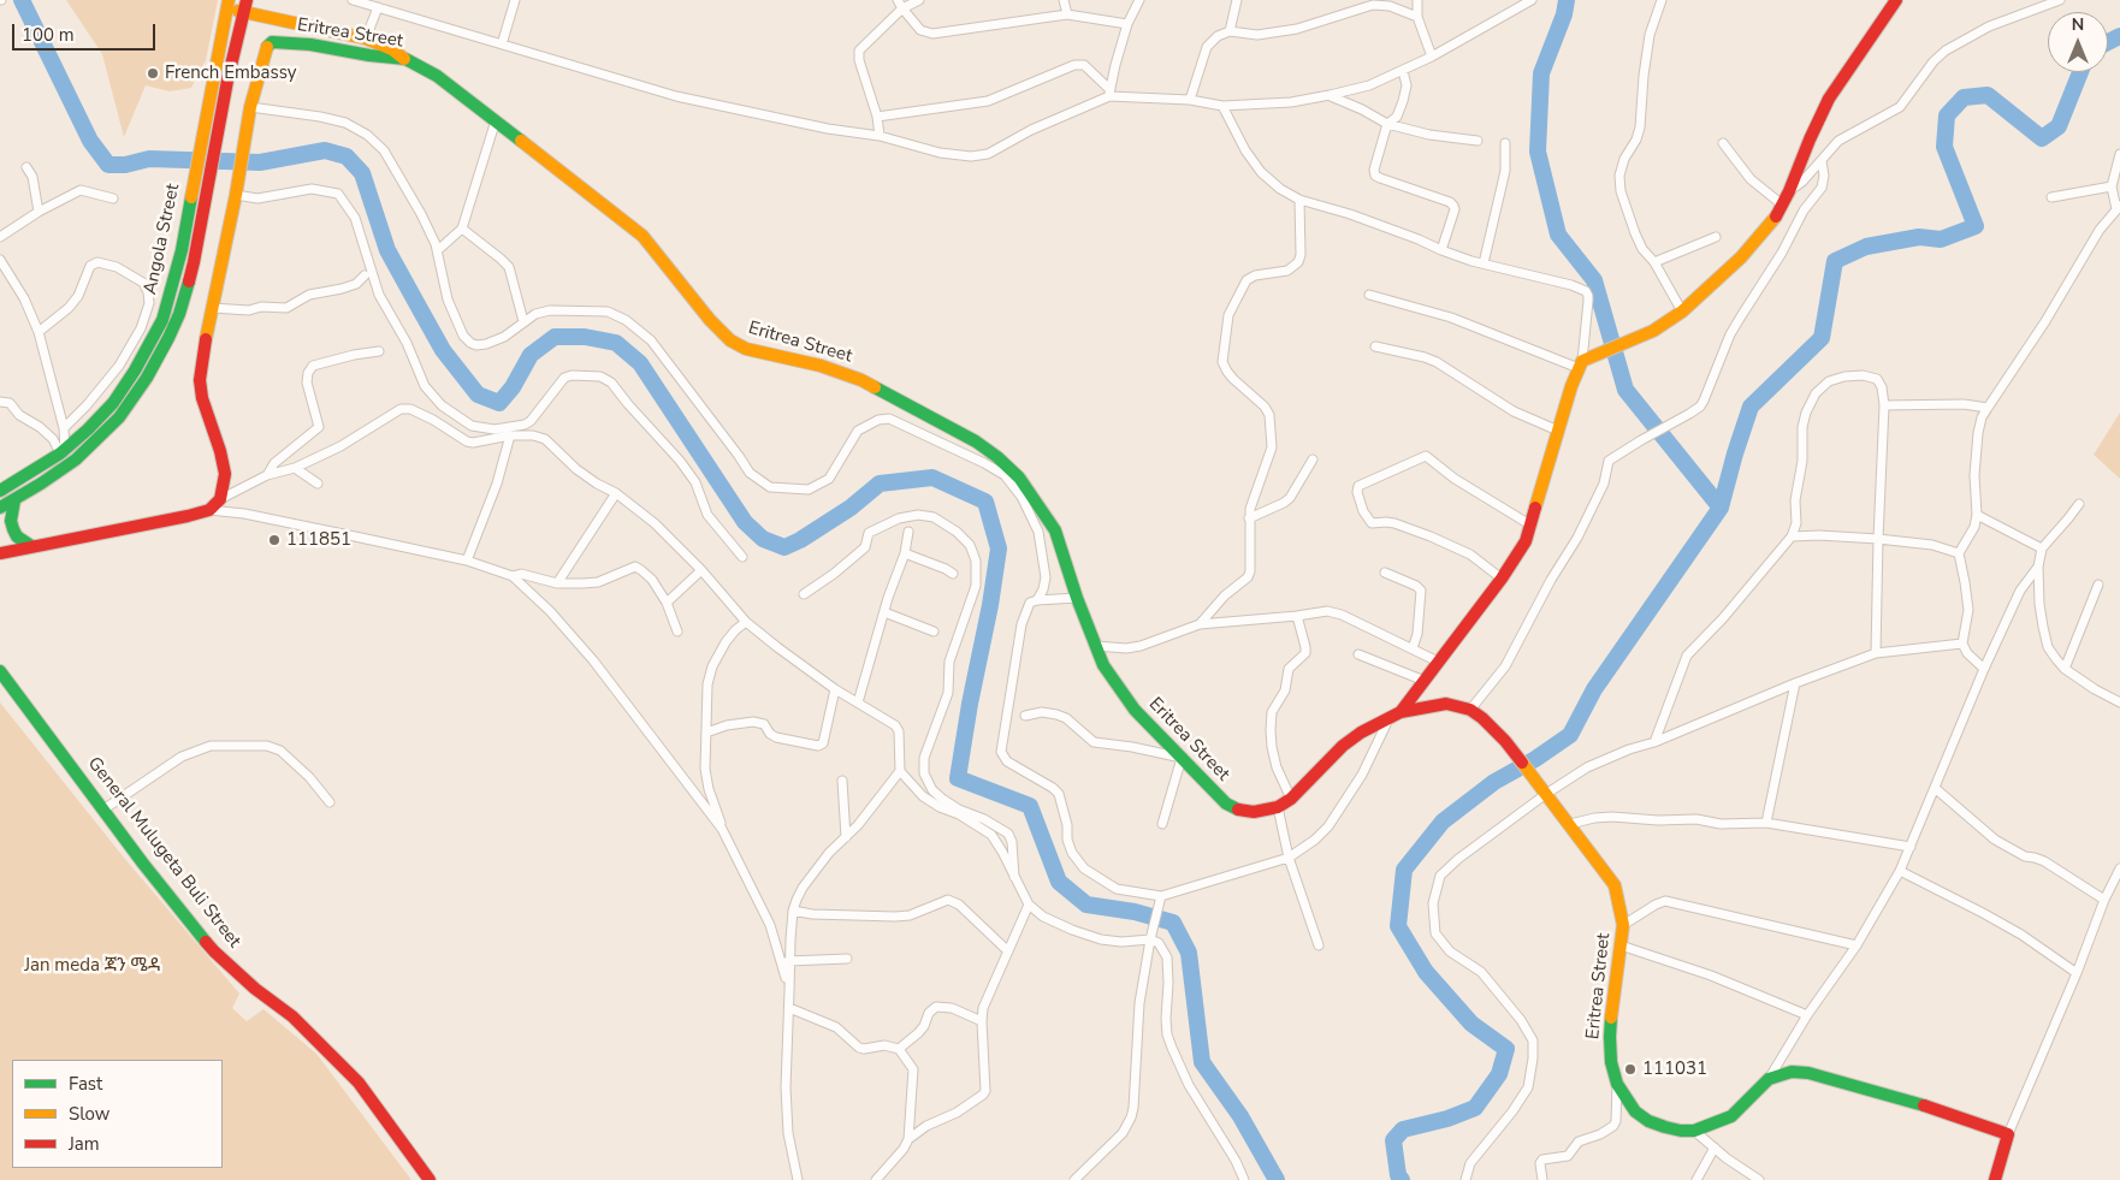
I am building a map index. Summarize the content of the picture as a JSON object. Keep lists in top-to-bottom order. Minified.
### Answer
{"streets":{"main road":["Eritrea Street","Angola Street","General Mulugeta Buli Street"]},"parks":["Jan meda ጃን ሜዳ"],"places":["French Embassy","111851","111031"],"legend":["Fast","Slow","Jam"],"scale_bar":"100 m","north":"top"}
